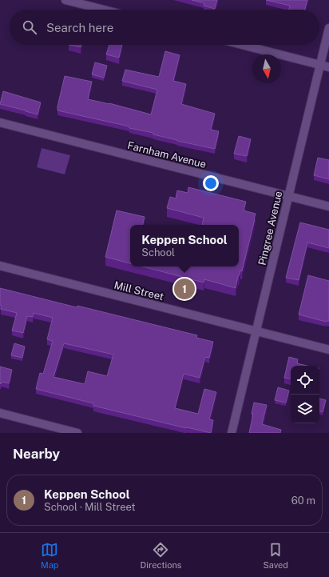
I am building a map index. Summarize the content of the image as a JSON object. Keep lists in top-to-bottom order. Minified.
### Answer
{"streets":{"street":["Farnham Avenue","Pingree Avenue","Mill Street"]},"crossings":[["Farnham Avenue","Pingree Avenue"],["Pingree Avenue","Mill Street"]],"north":"bottom","page":{"search":"Search here","popup":["Keppen School","School"],"pins":"1","heading":"Nearby","list":[{"mark":"1","name":"Keppen School","note":"School · Mill Street","value":"60 m"}],"nav":["Map","Directions","Saved"]}}
